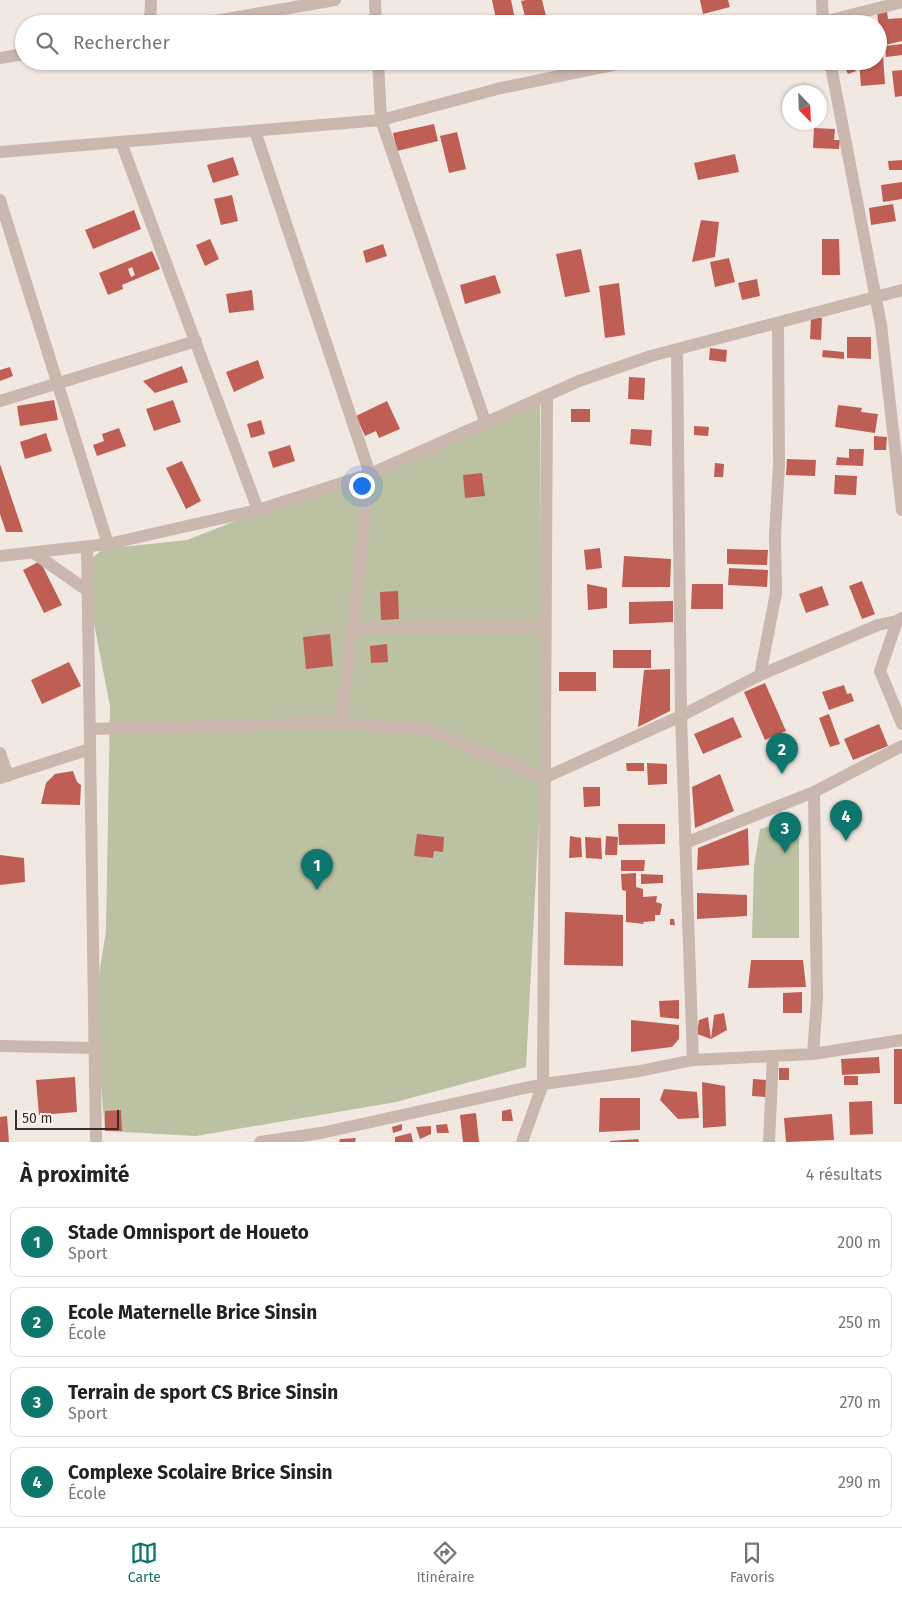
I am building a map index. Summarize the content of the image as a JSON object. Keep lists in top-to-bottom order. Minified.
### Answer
{"scale_bar":"50 m","north":"bottom right","page":{"search":"Rechercher","pins":["2","4","3","1"],"scale":"50 m","heading":["À proximité","4 résultats"],"list":[{"mark":"1","name":"Stade Omnisport de Houeto","note":"Sport","value":"200 m"},{"mark":"2","name":"Ecole Maternelle Brice Sinsin","note":"École","value":"250 m"},{"mark":"3","name":"Terrain de sport CS Brice Sinsin","note":"Sport","value":"270 m"},{"mark":"4","name":"Complexe Scolaire Brice Sinsin","note":"École","value":"290 m"}],"nav":["Carte","Itinéraire","Favoris"]}}
